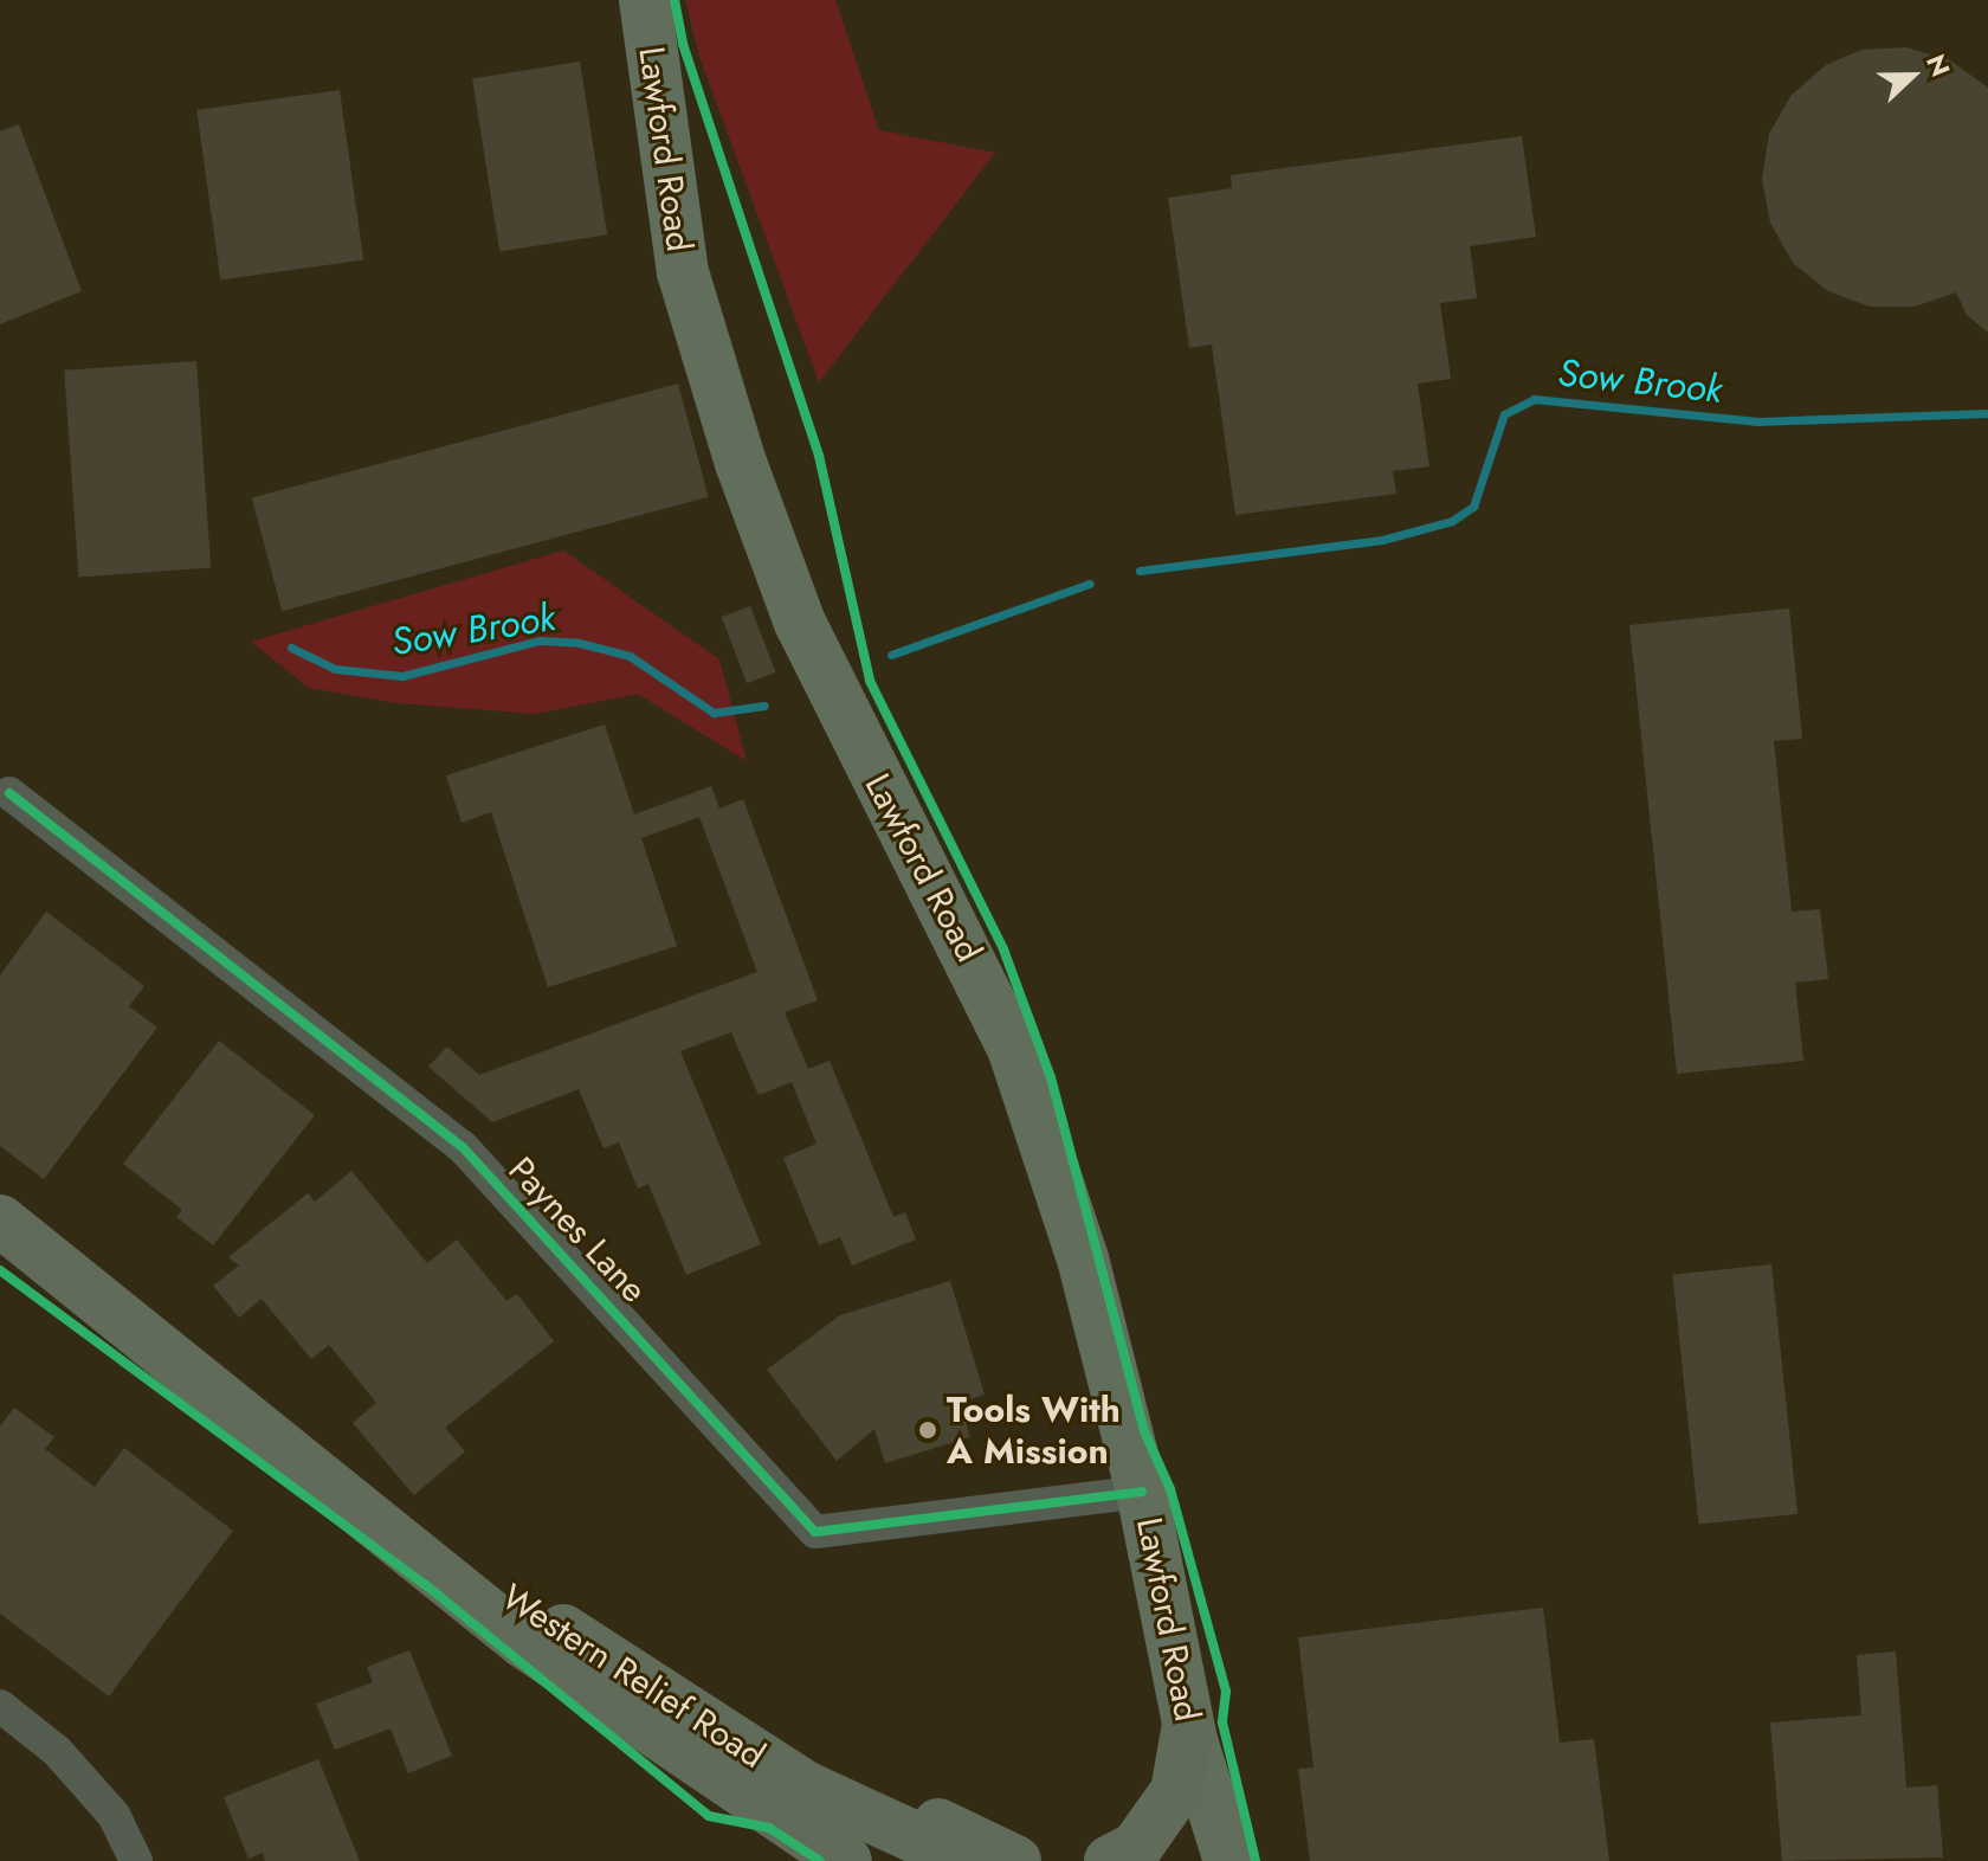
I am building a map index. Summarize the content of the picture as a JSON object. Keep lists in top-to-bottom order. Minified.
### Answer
{"streets":{"highway":["Western Relief Road"],"main road":["Lawford Road"],"street":["Paynes Lane"]},"crossings":[["Lawford Road","Paynes Lane"]],"water":["Sow Brook"],"places":["Tools With A Mission"],"north":"right"}
